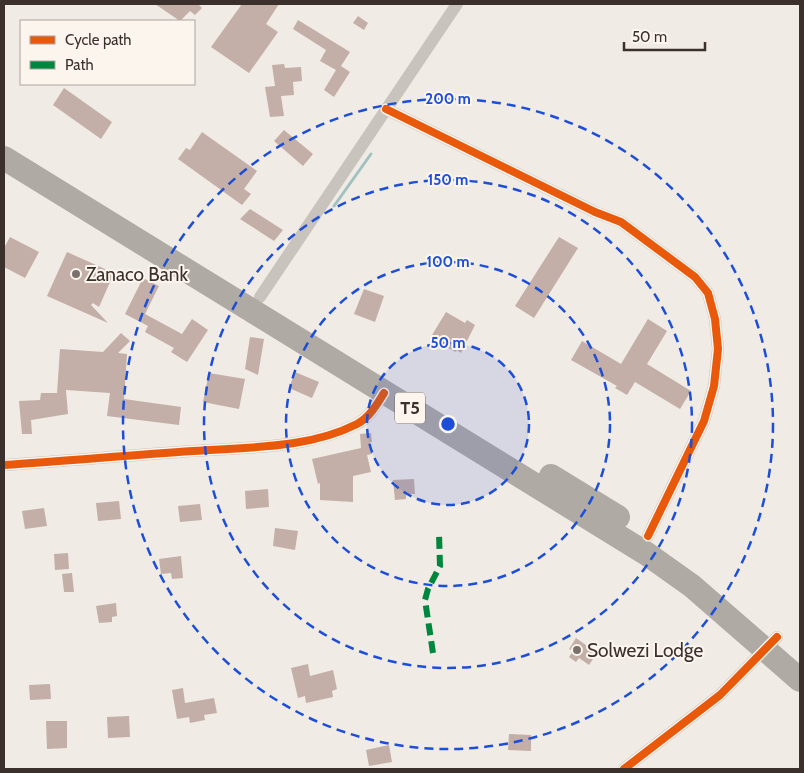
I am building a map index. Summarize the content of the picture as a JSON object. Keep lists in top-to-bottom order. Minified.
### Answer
{"streets":{"highway":["T5"]},"places":["Zanaco Bank","Solwezi Lodge"],"legend":["Cycle path","Path"],"scale_bar":"50 m","rings":["200 m","150 m","100 m","50 m"]}
